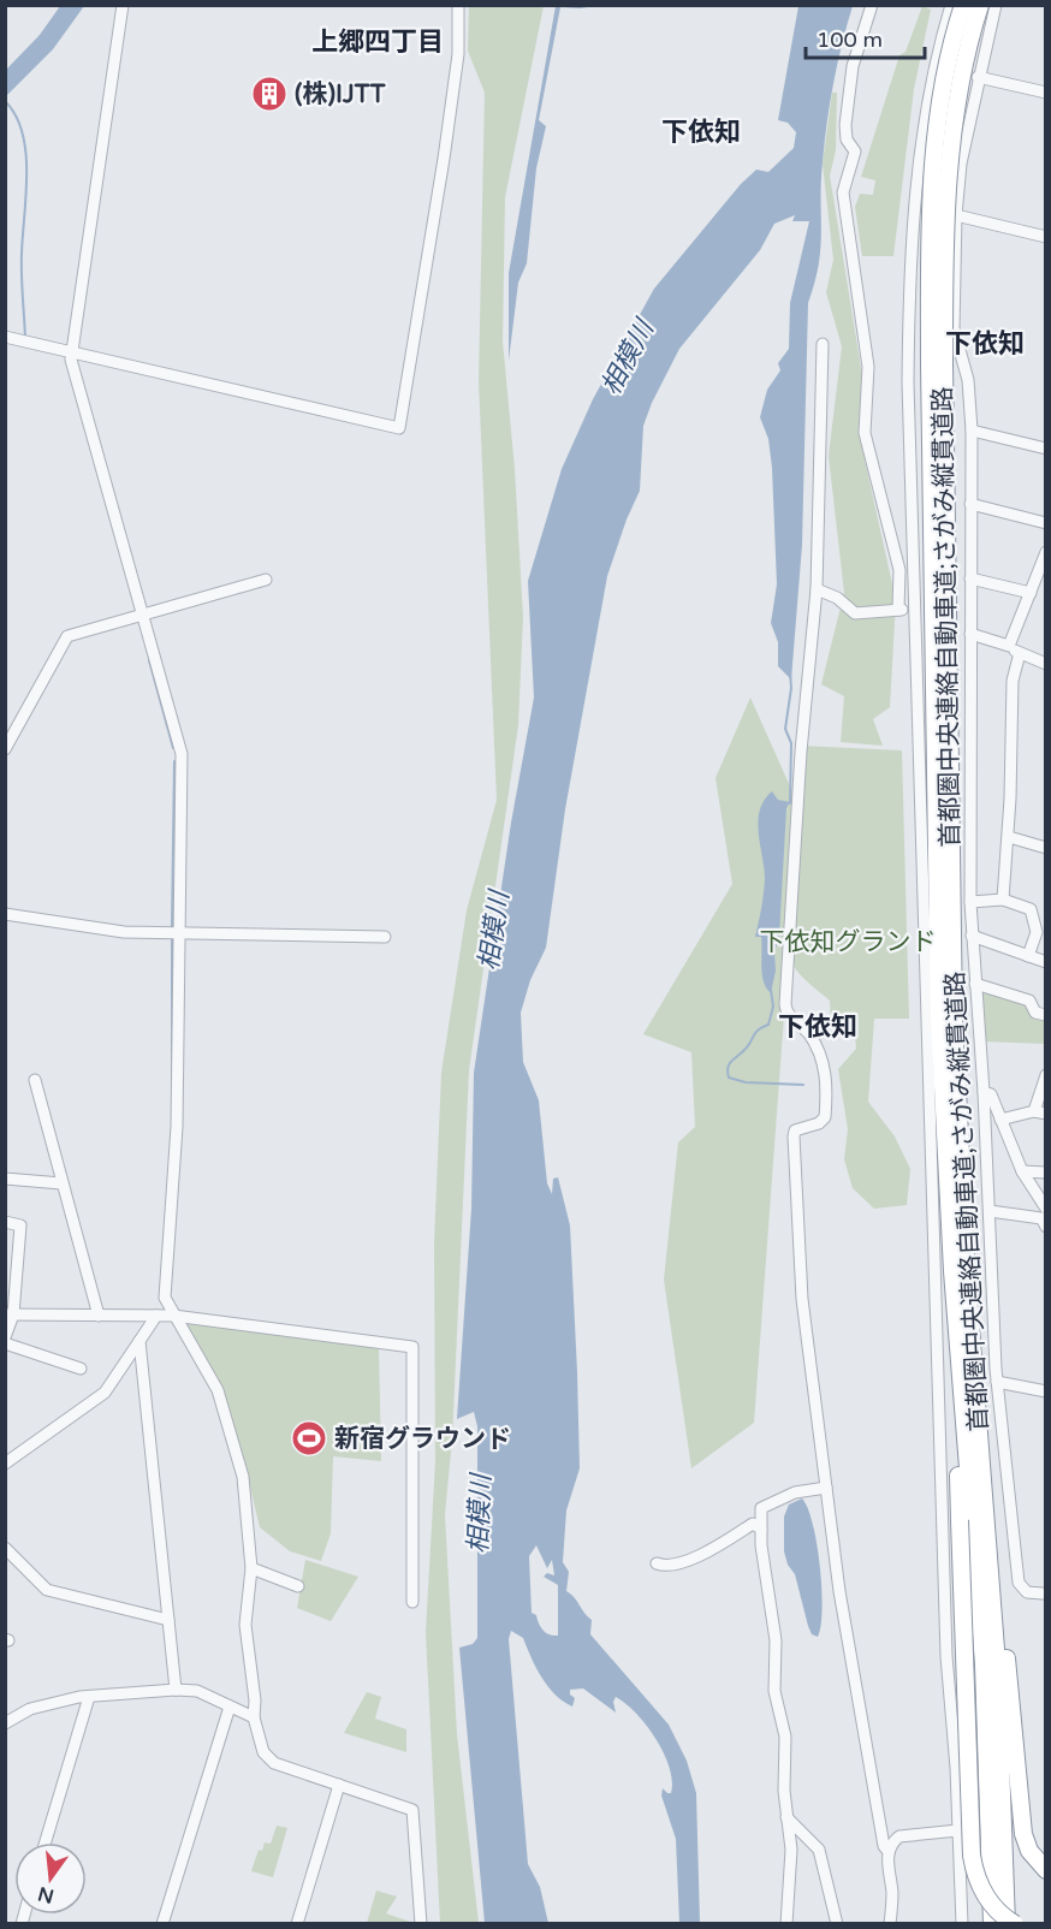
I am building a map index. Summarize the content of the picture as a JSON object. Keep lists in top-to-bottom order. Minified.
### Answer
{"streets":{"highway":["首都圏中央連絡自動車道;さがみ縦貫道路"]},"districts":["上郷四丁目","下依知","下依知","下依知"],"water":["相模川"],"parks":["下依知グランド"],"places":{"building":["(株)IJTT"],"sports":["新宿グラウンド"]},"scale_bar":"100 m","north":"bottom"}
